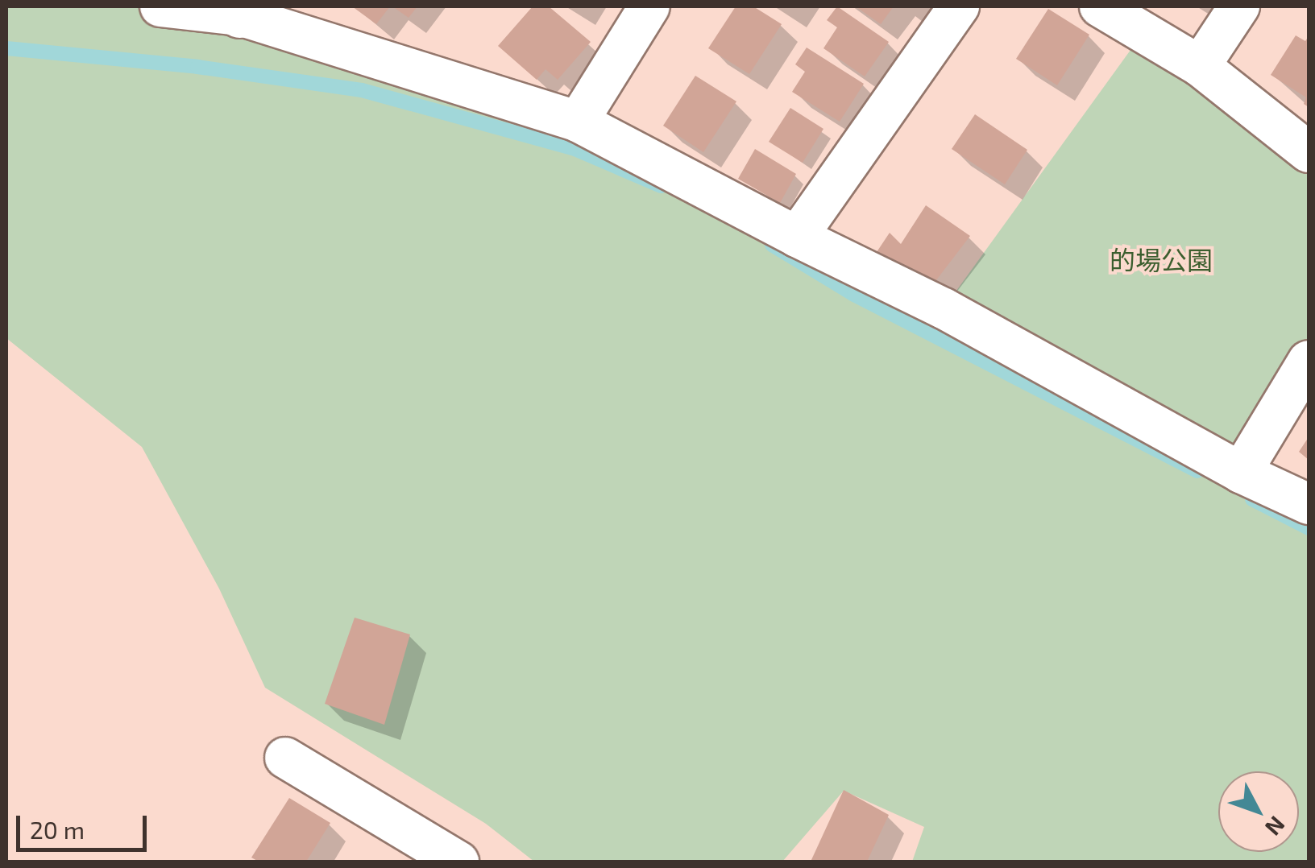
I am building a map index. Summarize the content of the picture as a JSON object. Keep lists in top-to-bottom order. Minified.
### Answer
{"parks":["的場公園"],"scale_bar":"20 m","north":"bottom right"}
